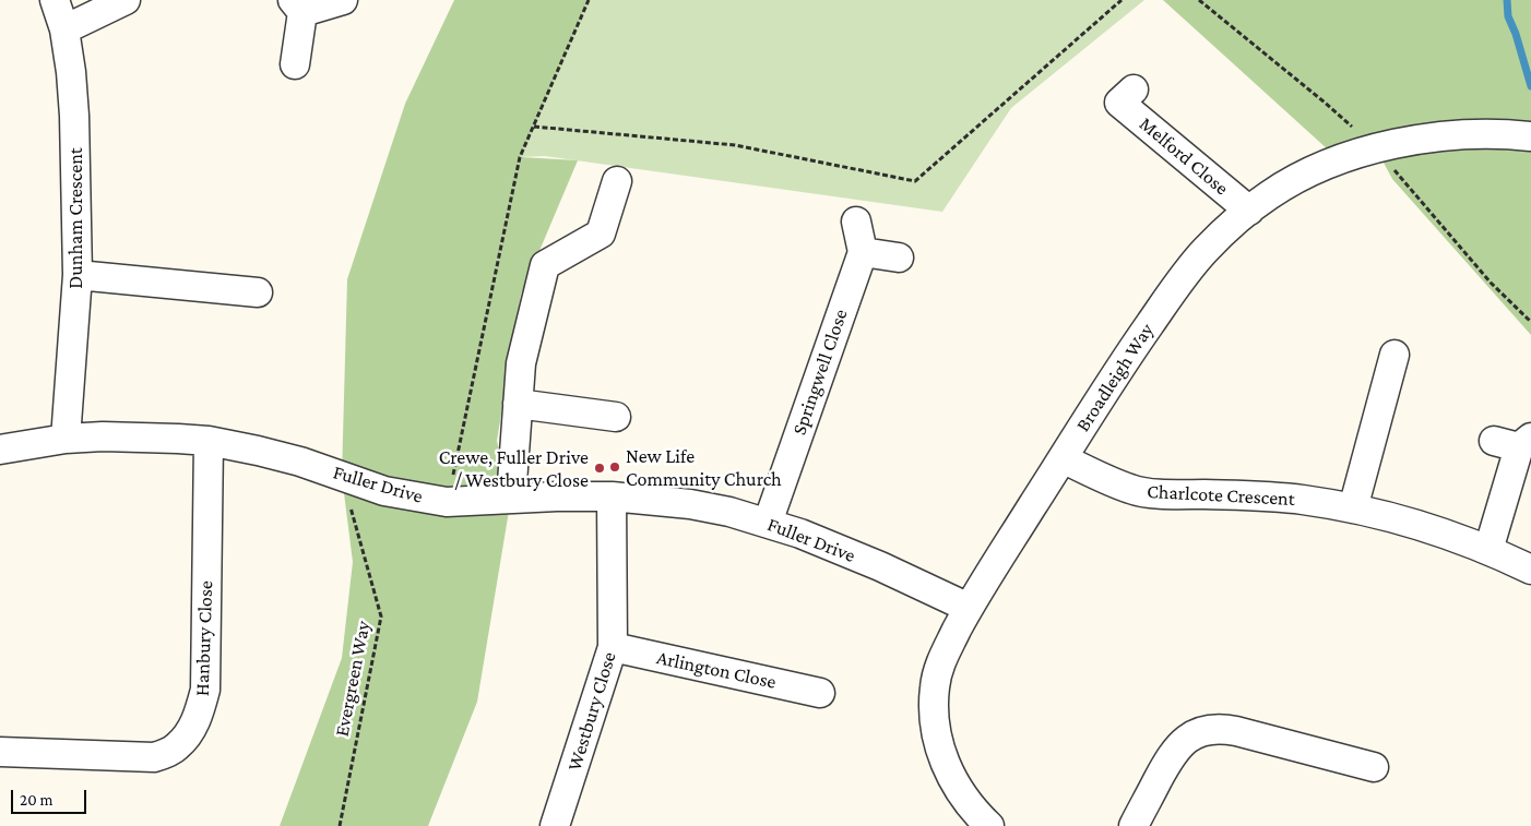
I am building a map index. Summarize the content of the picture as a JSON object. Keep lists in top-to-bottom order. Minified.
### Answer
{"streets":{"street":["Melford Close","Dunham Crescent","Springwell Close","Broadleigh Way","Fuller Drive","Charlcote Crescent","Hanbury Close","Arlington Close","Westbury Close"],"path":["Evergreen Way"]},"crossings":[["Melford Close","Broadleigh Way"],["Dunham Crescent","Fuller Drive"],["Springwell Close","Fuller Drive"],["Broadleigh Way","Fuller Drive"],["Broadleigh Way","Charlcote Crescent"],["Fuller Drive","Hanbury Close"],["Fuller Drive","Evergreen Way"],["Fuller Drive","Westbury Close"],["Arlington Close","Westbury Close"]],"places":["New Life Community Church","Crewe, Fuller Drive / Westbury Close"],"scale_bar":"20 m"}
